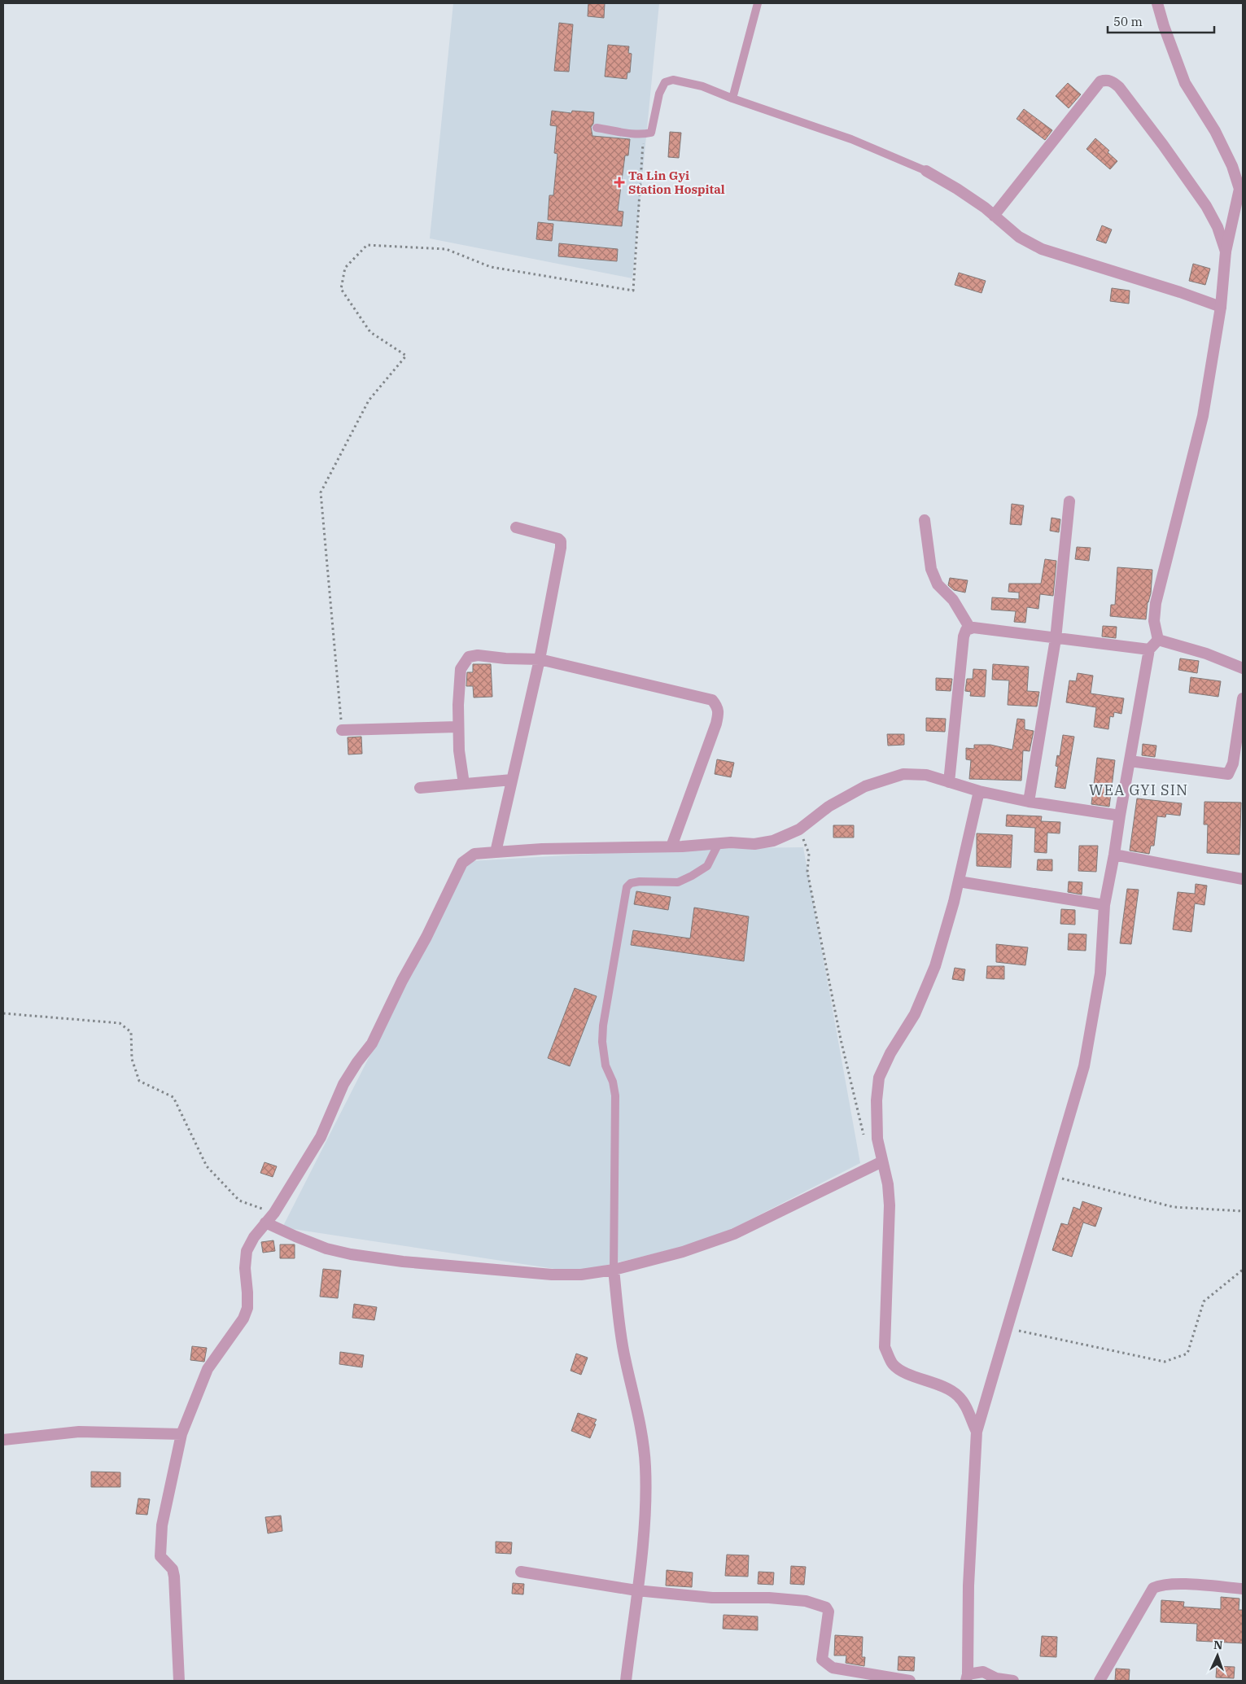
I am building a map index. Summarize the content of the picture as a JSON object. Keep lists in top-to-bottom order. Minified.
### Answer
{"districts":["WEA GYI SIN"],"places":{"health":["Ta Lin Gyi Station Hospital"]},"scale_bar":"50 m","north":"top"}
